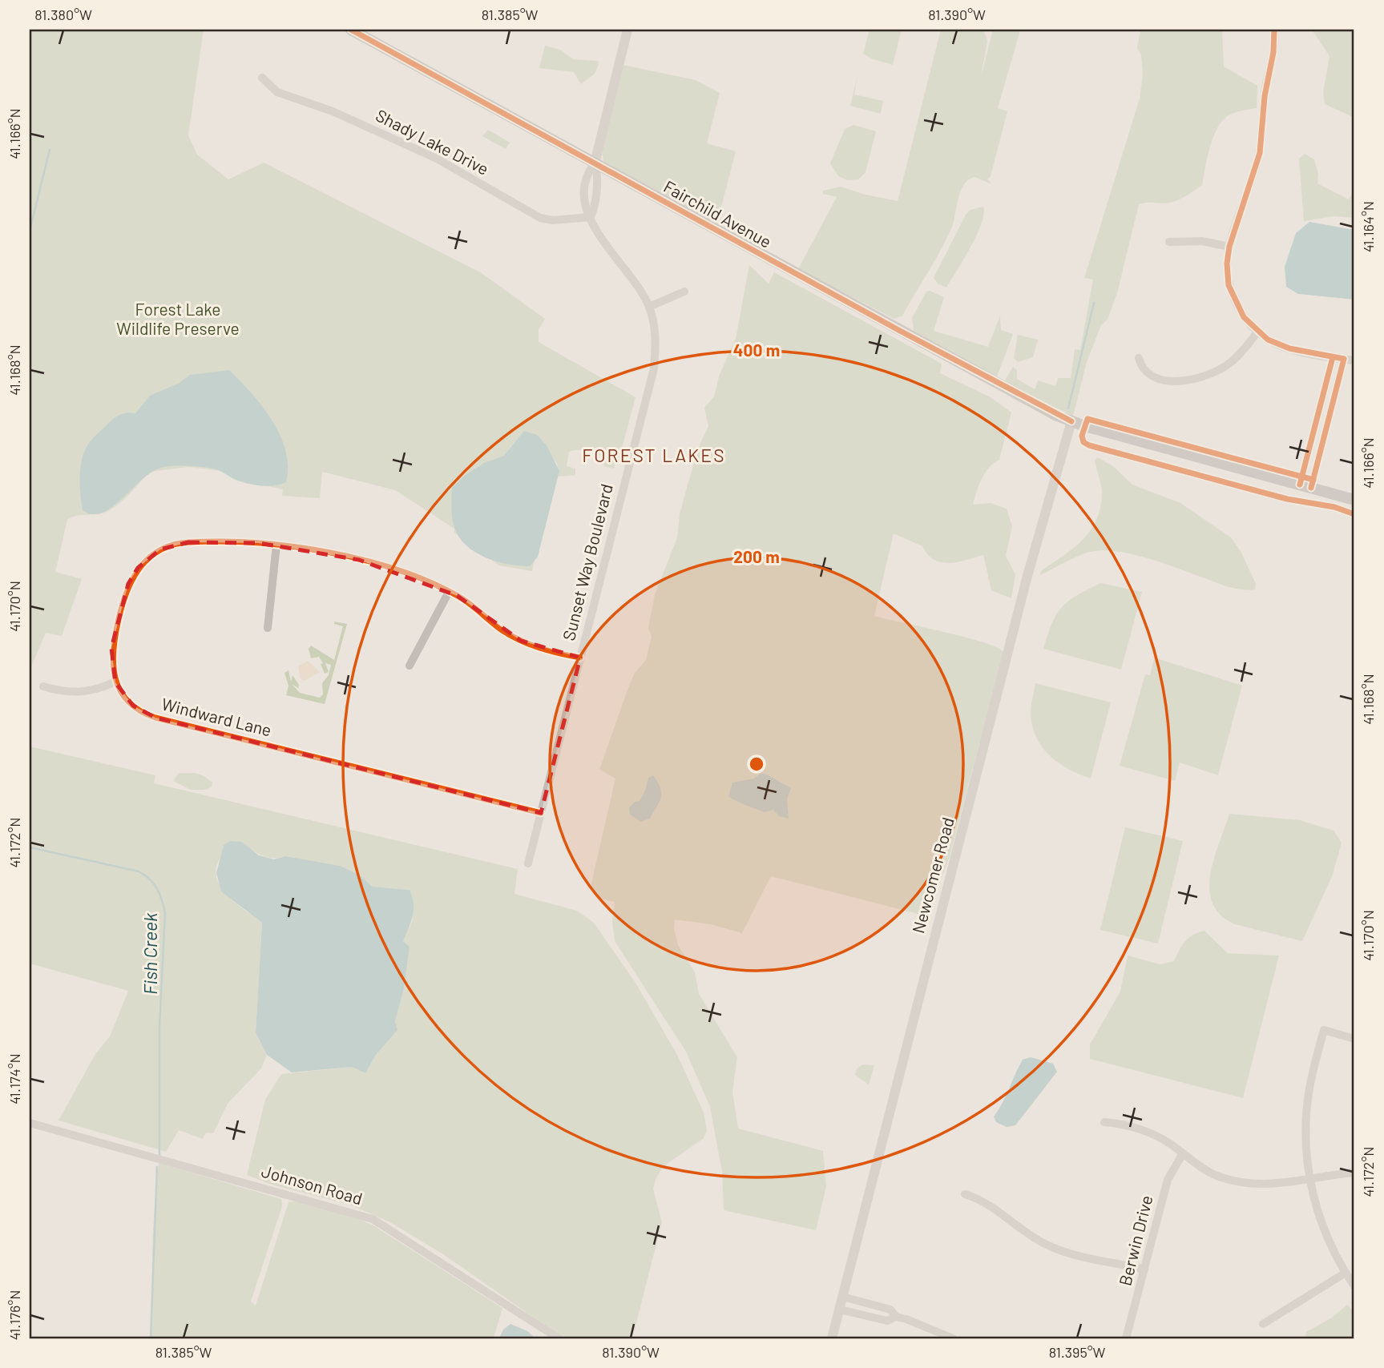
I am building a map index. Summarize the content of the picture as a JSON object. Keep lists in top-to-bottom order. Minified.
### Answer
{"streets":{"main road":["Fairchild Avenue"],"street":["Shady Lake Drive","Sunset Way Boulevard","Windward Lane","Newcomer Road","Johnson Road","Berwin Drive"]},"crossings":[["Shady Lake Drive","Sunset Way Boulevard"],["Fairchild Avenue","Newcomer Road"],["Sunset Way Boulevard","Windward Lane"]],"districts":["FOREST LAKES"],"water":["Fish Creek"],"parks":["Forest Lake Wildlife Preserve"],"coordinates":["81.380°W","81.385°W","81.390°W","41.166°N","41.164°N","41.168°N","41.170°N","41.172°N","41.174°N","41.176°N","81.395°W"],"rings":["400 m","200 m"]}
